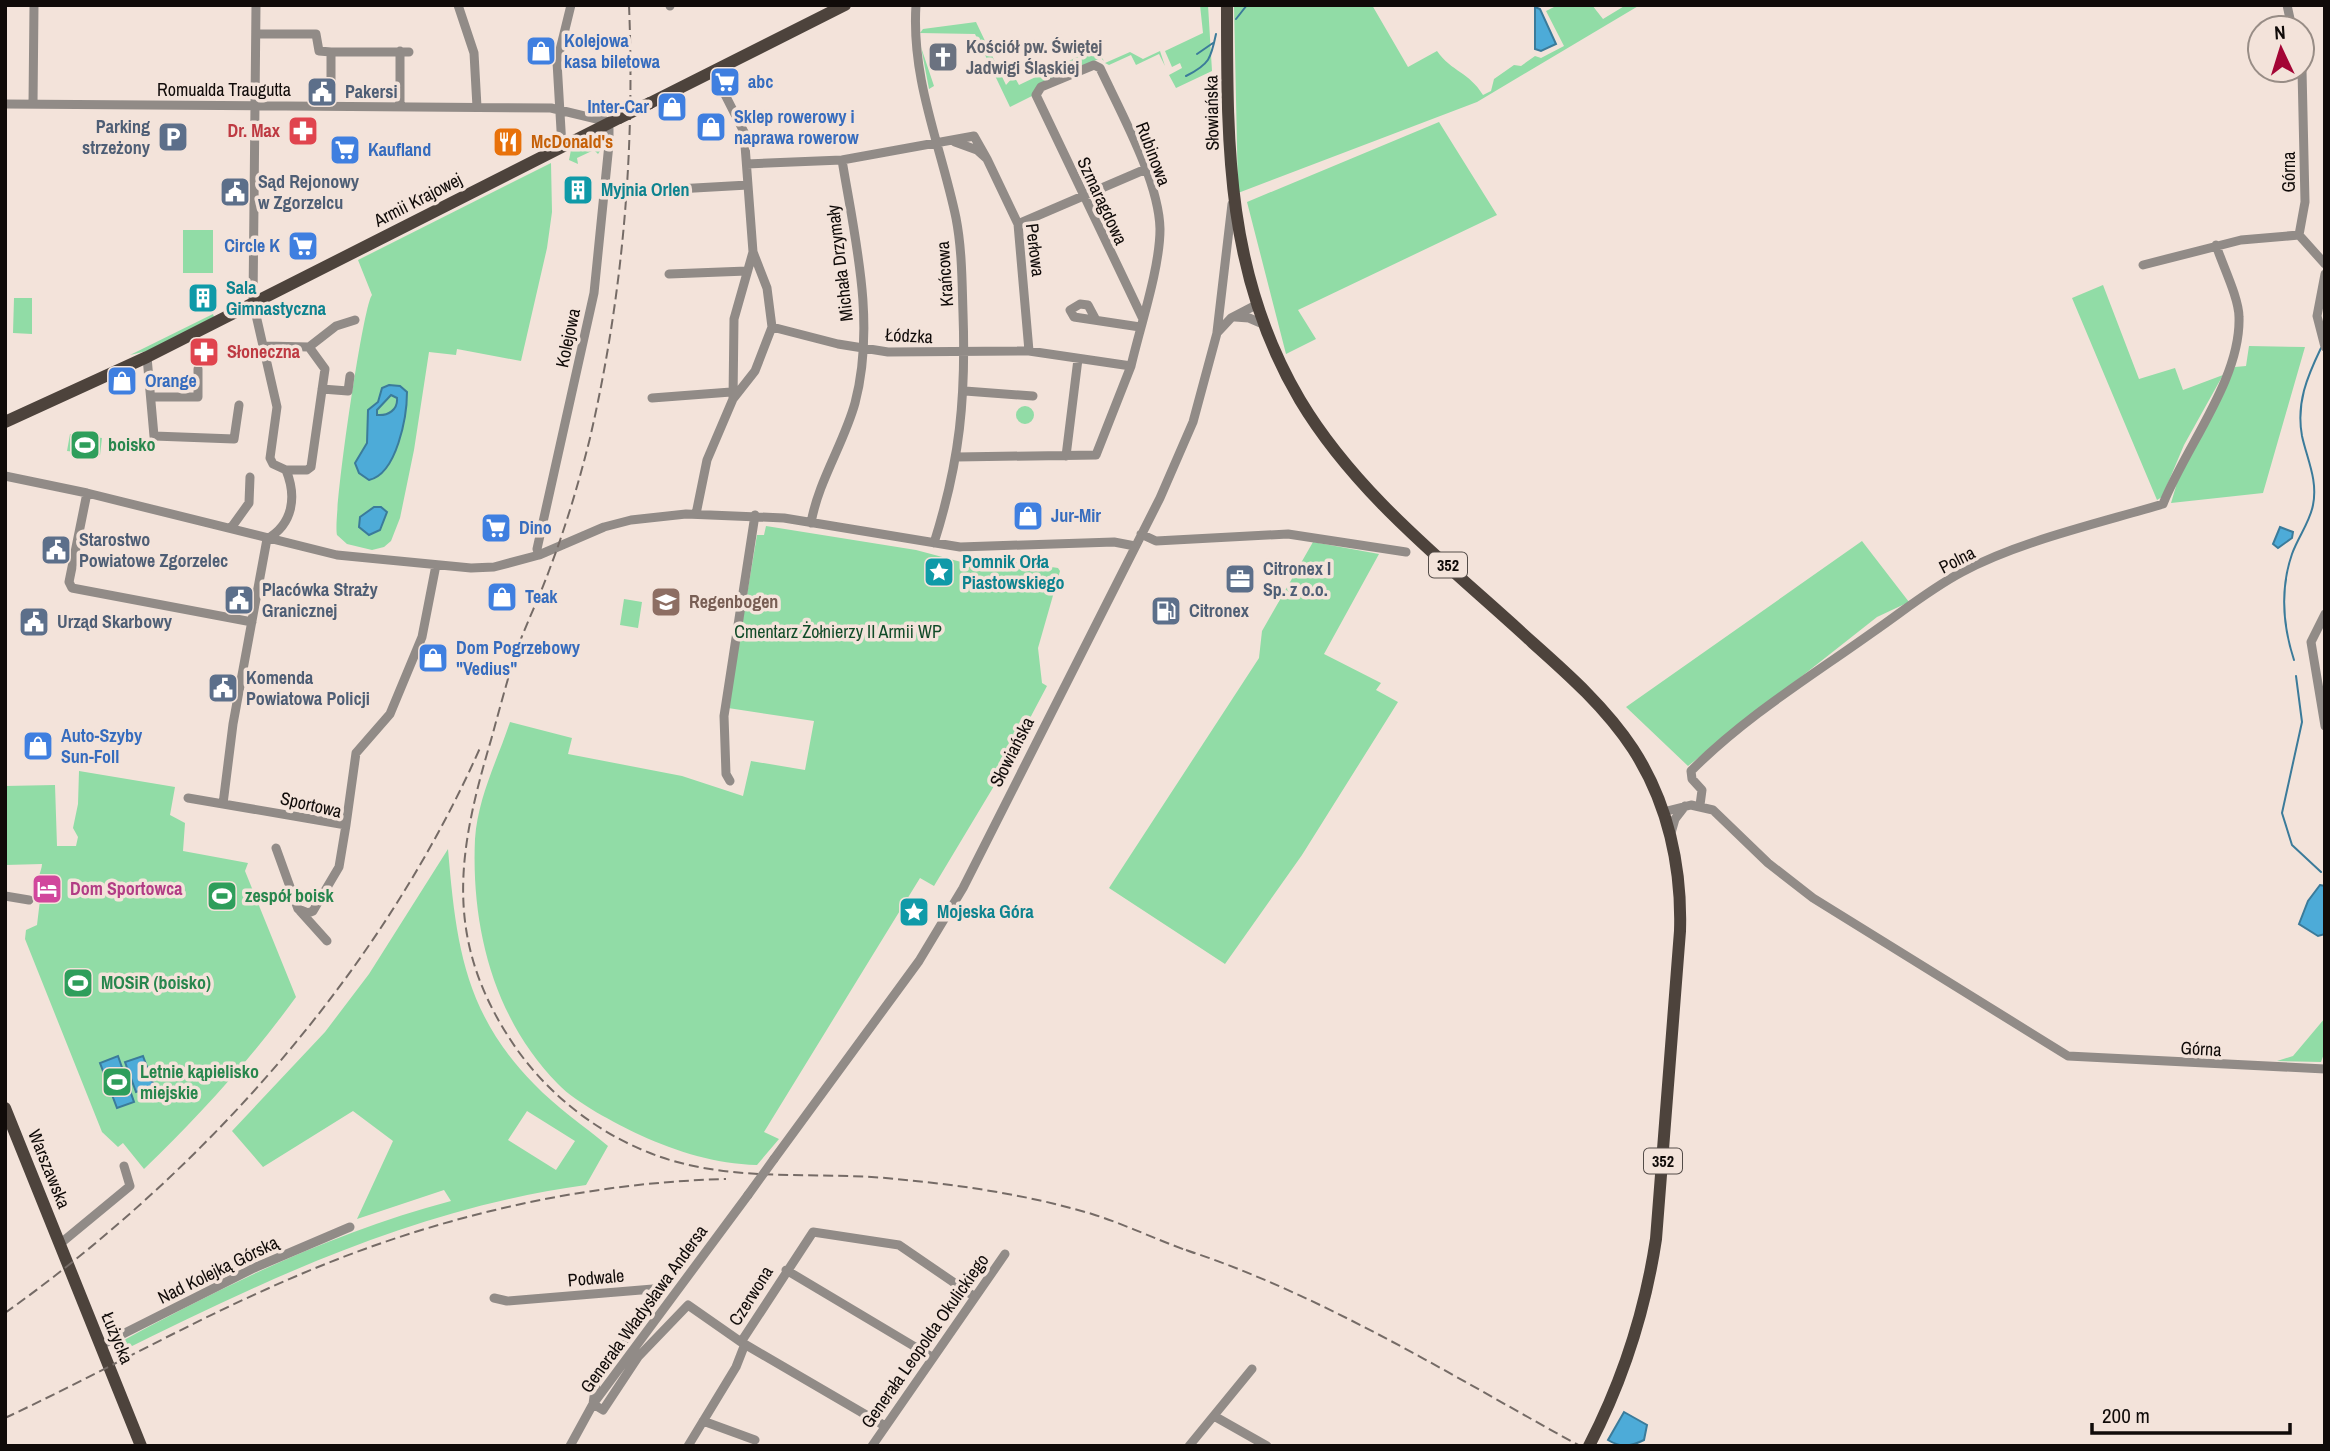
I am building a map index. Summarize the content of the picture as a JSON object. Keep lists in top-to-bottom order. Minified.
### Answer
{"streets":{"main road":["Słowiańska","Armii Krajowej","352","Warszawska","Łużycka"],"street":["Romualda Traugutta","Rubinowa","Górna","Szmaragdowa","Perłowa","Michała Drzymały","Krańcowa","Łódzka","Kolejowa","Polna","Sportowa","Nad Kolejką Górską","Podwale","Czerwona","Generała Władysława Andersa","Generała Leopolda Okulickiego"]},"crossings":[["Romualda Traugutta","Armii Krajowej"],["Romualda Traugutta","Kolejowa"],["Słowiańska","352"],["Słowiańska","Generała Władysława Andersa"],["Rubinowa","Szmaragdowa"],["Rubinowa","Łódzka"],["Górna","Polna"],["Armii Krajowej","Kolejowa"],["Perłowa","Michała Drzymały"],["Perłowa","Krańcowa"],["Perłowa","Łódzka"],["Michała Drzymały","Łódzka"],["Krańcowa","Łódzka"],["Warszawska","Łużycka"],["Nad Kolejką Górską","Łużycka"],["Podwale","Czerwona"],["Podwale","Generała Władysława Andersa"],["Czerwona","Generała Władysława Andersa"],["Czerwona","Generała Leopolda Okulickiego"]],"parks":["Cmentarz Żołnierzy II Armii WP"],"places":{"shop":["Kolejowa kasa biletowa","Inter-Car","Sklep rowerowy i naprawa rowerow","Orange","Jur-Mir","Teak","Dom Pogrzebowy \"Vedius\"","Auto-Szyby Sun-Foll"],"church":["Kościół pw. Świętej Jadwigi Śląskiej"],"supermarket":["abc","Kaufland","Circle K","Dino"],"public building":["Pakersi","Sąd Rejonowy w Zgorzelcu","Starostwo Powiatowe Zgorzelec","Placówka Straży Granicznej","Urząd Skarbowy","Komenda Powiatowa Policji"],"pharmacy":["Dr. Max","Słoneczna"],"parking":["Parking strzeżony"],"restaurant":["McDonald's"],"building":["Myjnia Orlen","Sala Gimnastyczna"],"sports":["boisko","zespół boisk","MOSiR (boisko)","Letnie kąpielisko miejskie"],"place":["Pomnik Orła Piastowskiego","Mojeska Góra"],"office":["Citronex I Sp. z o.o."],"school or university":["Regenbogen"],"fuel station":["Citronex"],"hotel":["Dom Sportowca"]},"scale_bar":"200 m","north":"top"}
